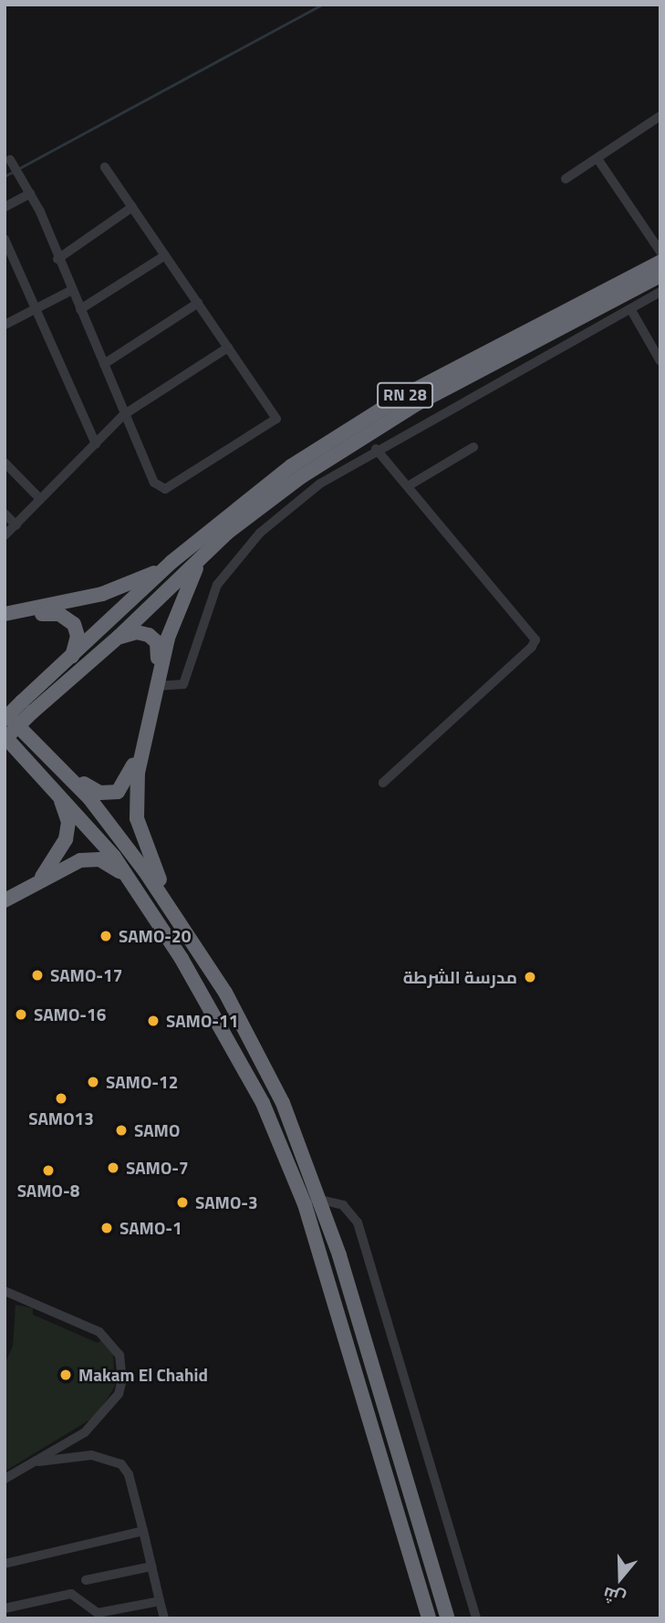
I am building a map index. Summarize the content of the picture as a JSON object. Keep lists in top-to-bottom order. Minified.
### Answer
{"streets":{"highway":["RN 28"]},"places":["SAMO-20","SAMO-17","مدرسة الشرطة","SAMO-16","SAMO-11","SAMO-12","SAMO13","SAMO","SAMO-7","SAMO-8","SAMO-3","SAMO-1","Makam El Chahid"],"north":"bottom"}
